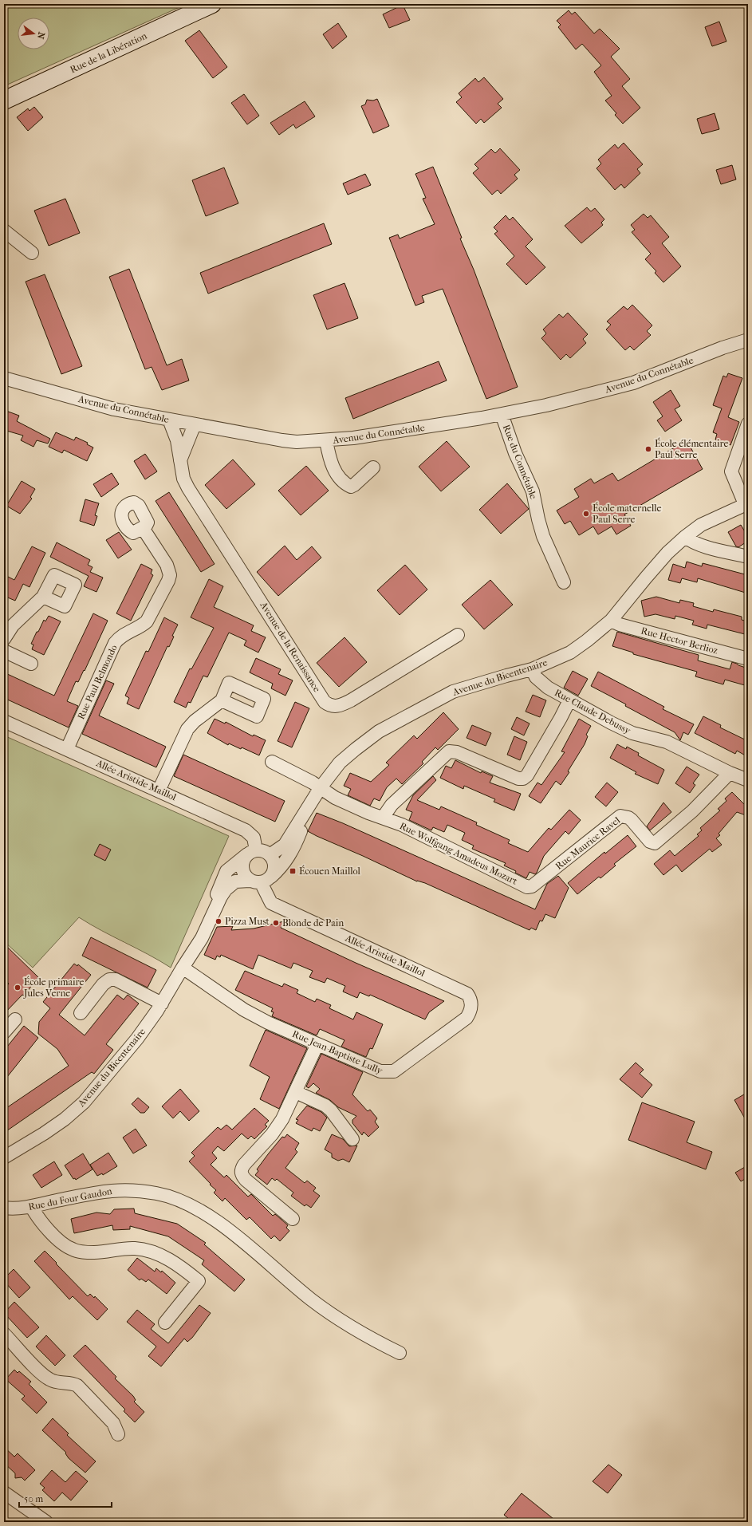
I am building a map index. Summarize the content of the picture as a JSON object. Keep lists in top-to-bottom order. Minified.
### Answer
{"streets":{"main road":["Rue de la Libération"],"street":["Avenue du Connétable","Rue du Connétable","Rue Hector Berlioz","Avenue de la Renaissance","Avenue du Bicentenaire","Rue Paul Belmondo","Rue Claude Debussy","Allée Aristide Maillol","Rue Maurice Ravel","Rue Wolfgang Amadeus Mozart","Rue Jean-Baptiste Lully","Rue du Four Gaudon"]},"crossings":[["Avenue du Connétable","Rue du Connétable"],["Rue Hector Berlioz","Avenue du Bicentenaire"],["Avenue du Bicentenaire","Rue Claude Debussy"],["Avenue du Bicentenaire","Allée Aristide Maillol"],["Avenue du Bicentenaire","Rue Wolfgang Amadeus Mozart"],["Avenue du Bicentenaire","Rue Jean-Baptiste Lully"],["Rue Paul Belmondo","Allée Aristide Maillol"],["Rue Claude Debussy","Rue Maurice Ravel"],["Allée Aristide Maillol","Rue Jean-Baptiste Lully"],["Rue Maurice Ravel","Rue Wolfgang Amadeus Mozart"]],"places":{"other":["École élémentaire Paul Serre","École maternelle Paul Serre","Pizza Must","Blonde de Pain","École primaire Jules Verne"],"transit":["Écouen Maillol"]},"scale_bar":"50 m","north":"right"}
